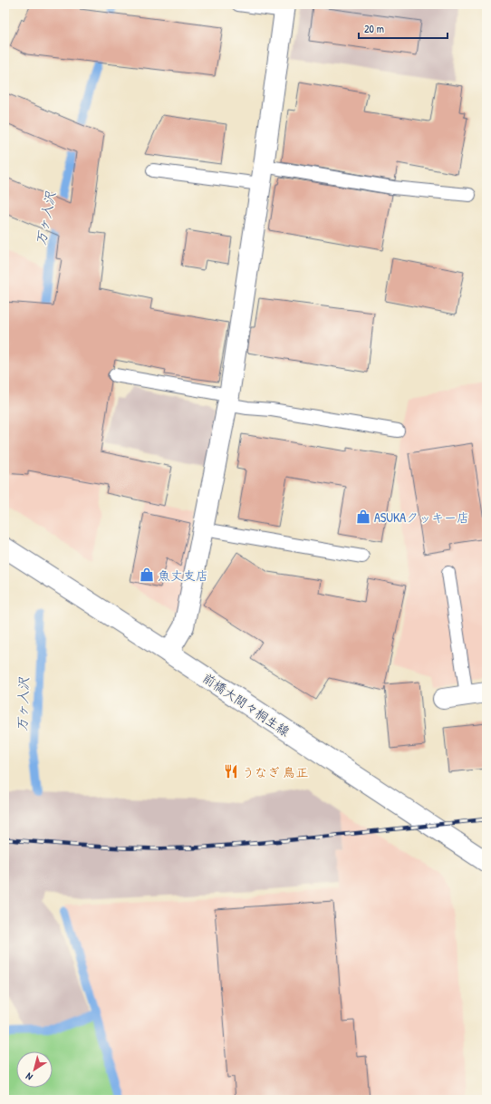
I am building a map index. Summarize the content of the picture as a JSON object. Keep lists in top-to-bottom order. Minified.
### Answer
{"streets":{"street":["前橋大間々桐生線"]},"water":["万ヶ入沢"],"places":{"shop":["ASUKAクッキー店","魚丈支店"],"restaurant":["うなぎ 鳥正"]},"scale_bar":"20 m","north":"bottom left"}
